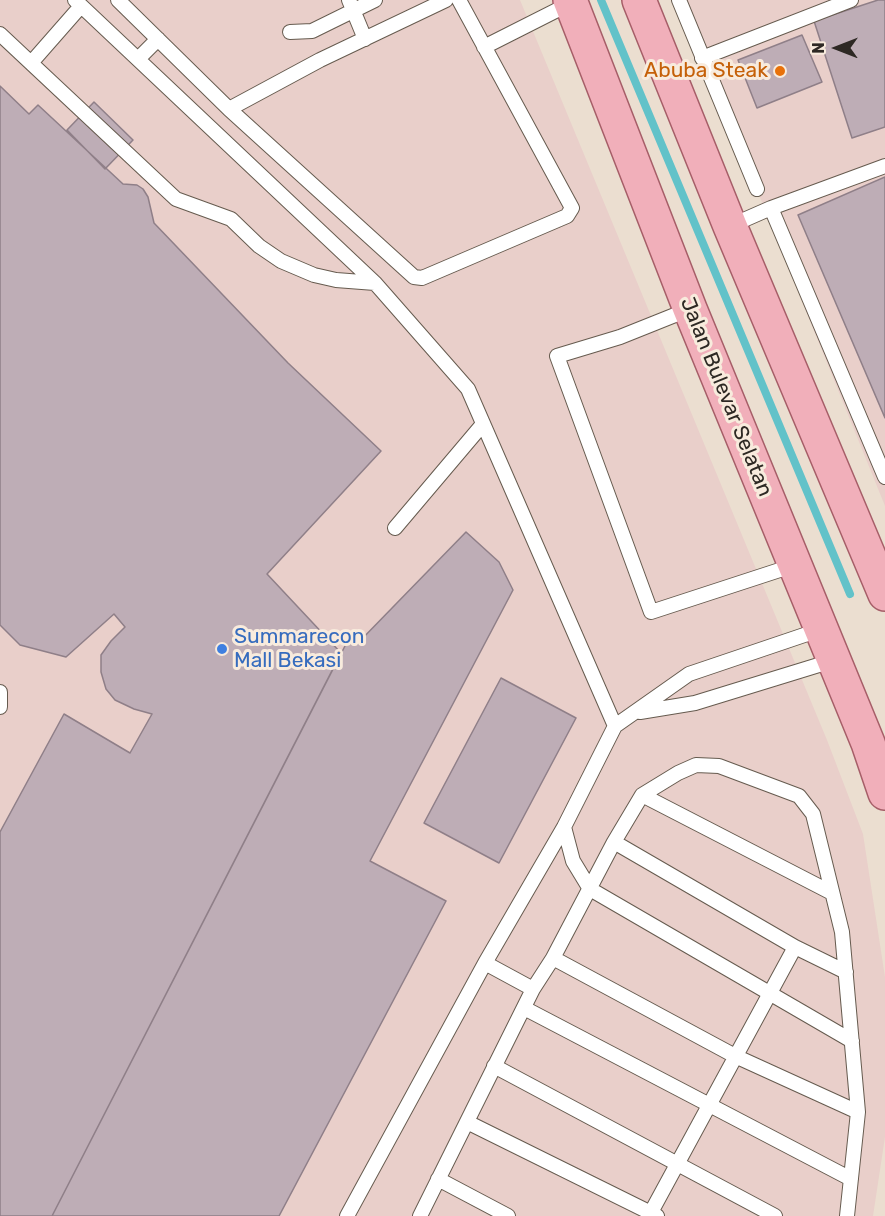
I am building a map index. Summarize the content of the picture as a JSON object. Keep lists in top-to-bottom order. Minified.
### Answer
{"streets":{"main road":["Jalan Bulevar Selatan"]},"places":["Abuba Steak","Summarecon Mall Bekasi"],"north":"left"}
